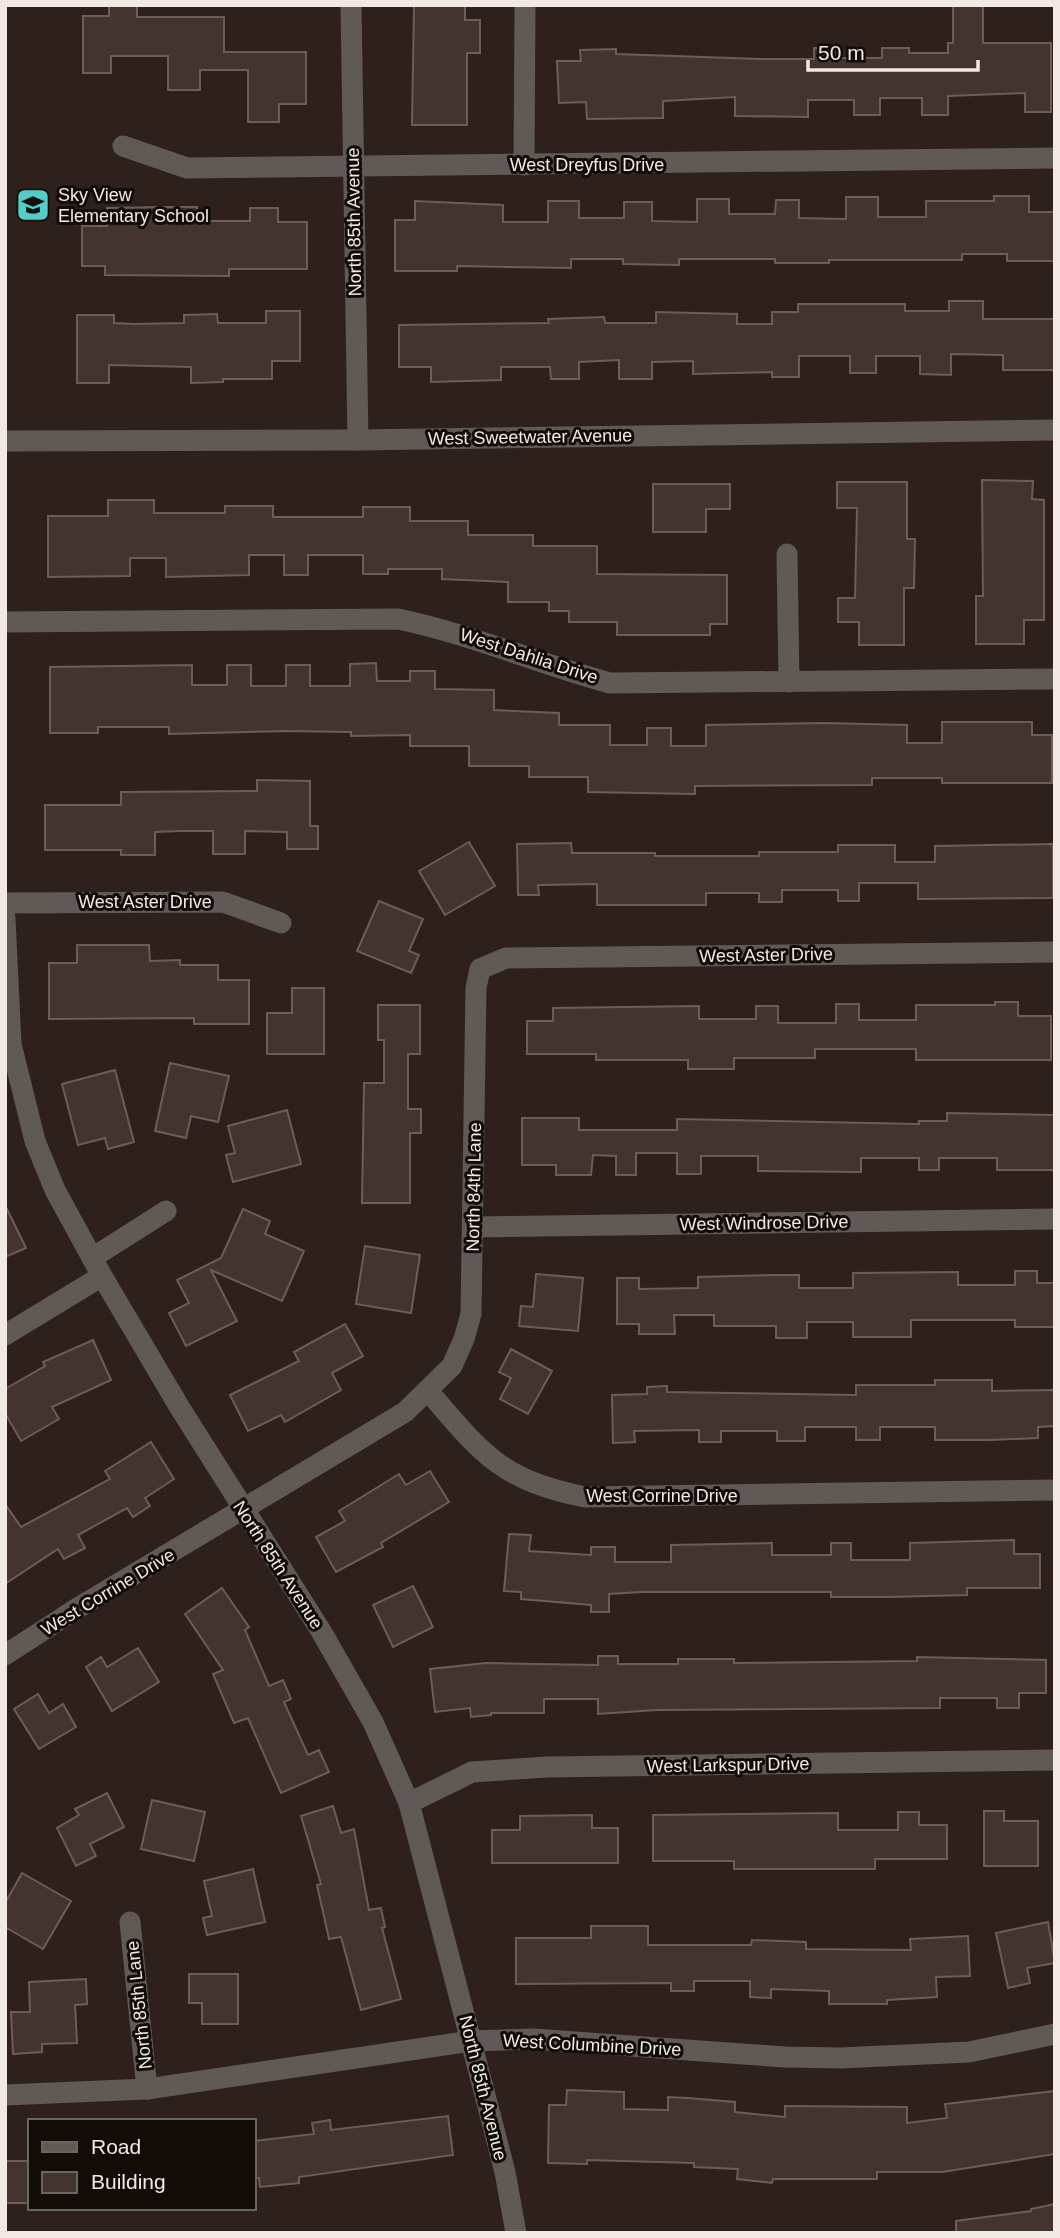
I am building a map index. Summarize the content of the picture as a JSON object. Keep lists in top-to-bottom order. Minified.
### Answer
{"streets":{"street":["West Dreyfus Drive","North 85th Avenue","West Sweetwater Avenue","West Dahlia Drive","West Aster Drive","North 84th Lane","West Windrose Drive","West Corrine Drive","West Larkspur Drive","North 85th Lane","West Columbine Drive"]},"crossings":[["West Dreyfus Drive","North 85th Avenue"],["North 85th Avenue","West Sweetwater Avenue"],["North 85th Avenue","West Corrine Drive"],["North 85th Avenue","West Larkspur Drive"],["North 85th Avenue","West Columbine Drive"],["West Aster Drive","North 84th Lane"],["North 84th Lane","West Windrose Drive"],["North 84th Lane","West Corrine Drive"],["North 85th Lane","West Columbine Drive"]],"places":{"school or university":["Sky View Elementary School"]},"legend":["Road","Building"],"scale_bar":"50 m"}
